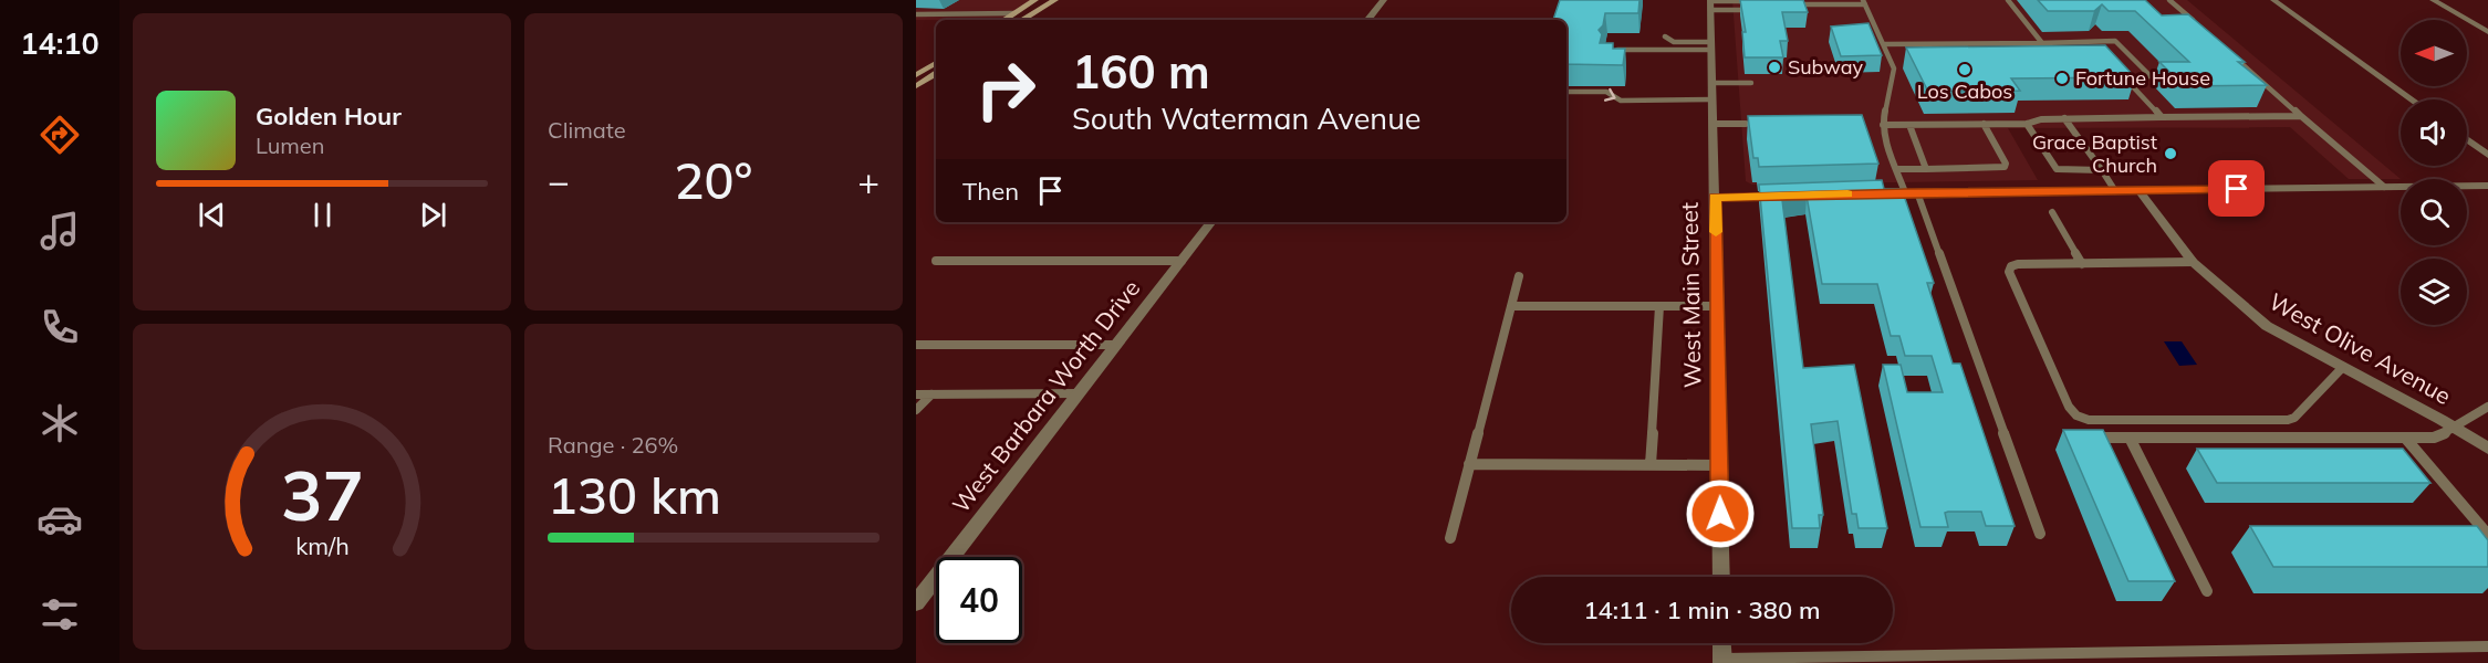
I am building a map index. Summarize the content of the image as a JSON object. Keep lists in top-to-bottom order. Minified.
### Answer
{"streets":{"street":["West Main Street","West Olive Avenue","West Barbara Worth Drive"]},"places":["Subway","Los Cabos","Fortune House","Grace Baptist Church"],"north":"left","page":{"tabs":"14:10","tile":["Climate",["Range · 26%","130 km"]],"turn":["160 m","South Waterman Avenue"],"song":["Golden Hour","Lumen"],"heat":["−","20°","+"],"then":"Then","limit":"40","trip":"14:11 · 1 min · 380 m","gauge":["37","km/h"]}}
